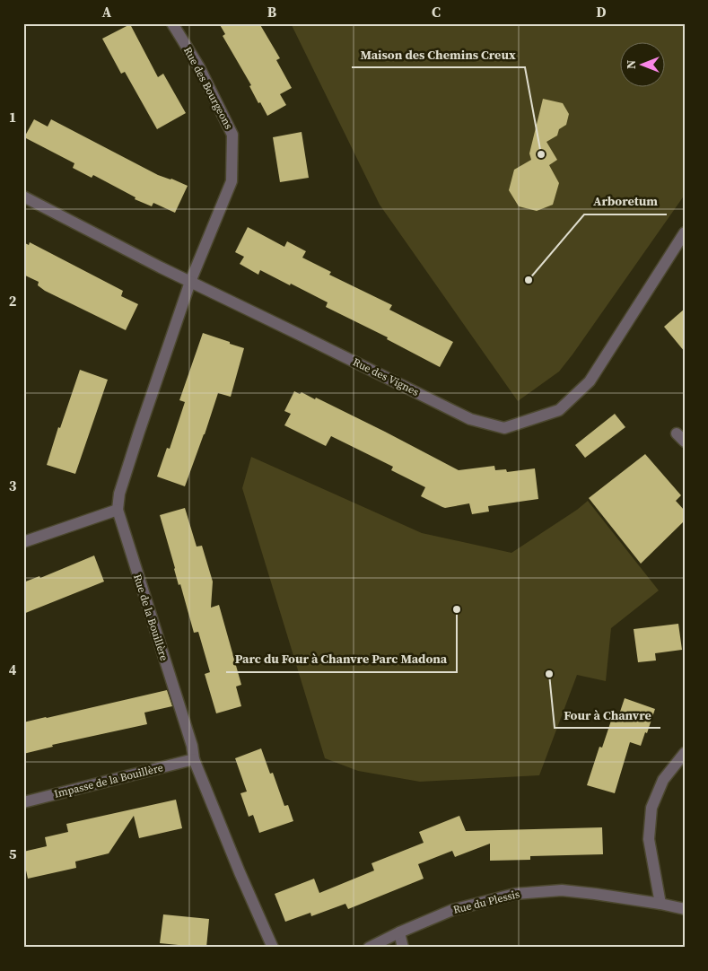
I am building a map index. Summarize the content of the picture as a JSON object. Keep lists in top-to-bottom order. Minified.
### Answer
{"streets":{"street":["Rue des Bourgeons","Rue des Vignes","Rue de la Bouillère","Impasse de la Bouillère","Rue du Plessis"]},"crossings":[["Rue des Bourgeons","Rue des Vignes"],["Rue des Bourgeons","Rue de la Bouillère"],["Rue des Vignes","Rue de la Bouillère"],["Rue de la Bouillère","Impasse de la Bouillère"]],"places":["Maison des Chemins Creux","Arboretum","Parc du Four à Chanvre Parc Madona","Four à Chanvre"],"north":"left","grid":{"columns":["A","B","C","D"],"rows":["1","2","3","4","5"]}}
